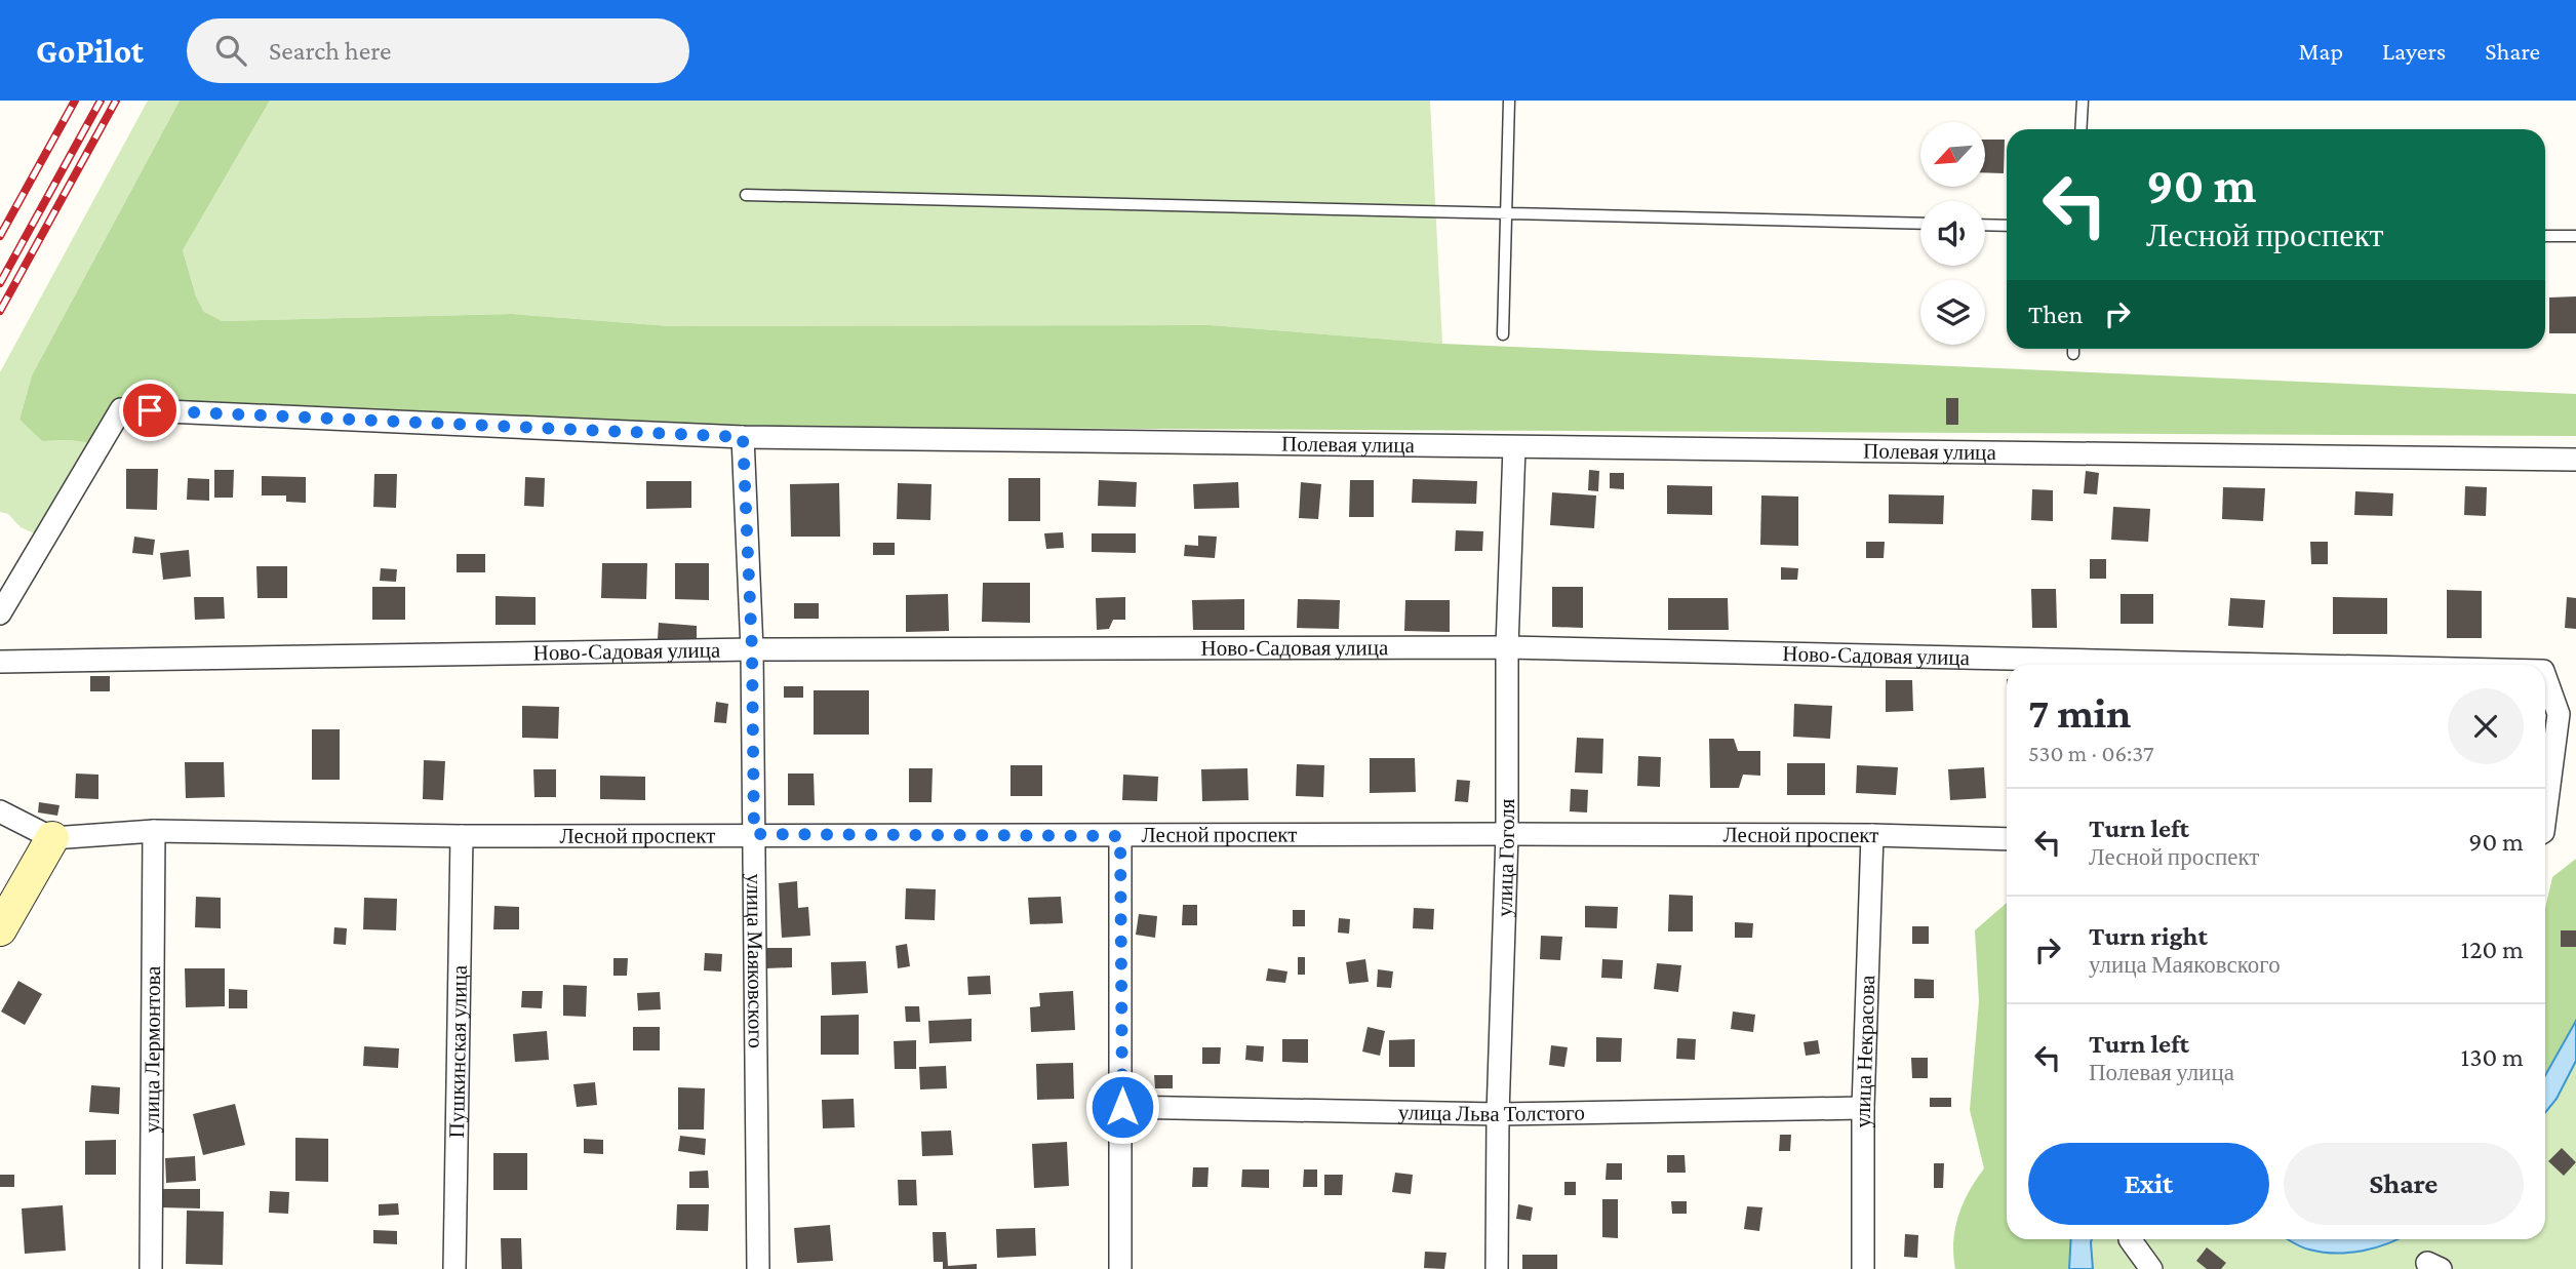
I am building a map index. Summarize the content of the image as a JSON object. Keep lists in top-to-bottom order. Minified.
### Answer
{"streets":{"street":["Полевая улица","Ново-Садовая улица","Лесной проспект","улица Гоголя","улица Маяковского","улица Лермонтова","Пушкинская улица","улица Некрасова","улица Льва Толстого"]},"crossings":[["Полевая улица","улица Гоголя"],["Полевая улица","улица Маяковского"],["Ново-Садовая улица","улица Гоголя"],["Ново-Садовая улица","улица Маяковского"],["Лесной проспект","улица Гоголя"],["Лесной проспект","улица Маяковского"],["Лесной проспект","улица Лермонтова"],["Лесной проспект","Пушкинская улица"],["Лесной проспект","улица Некрасова"],["улица Гоголя","улица Льва Толстого"],["улица Некрасова","улица Льва Толстого"]],"north":"bottom left","page":{"header":"GoPilot","search":"Search here","nav":["Map","Layers","Share"],"turn":["90 m","Лесной проспект"],"then":"Then","heading":["7 min","530 m · 06:37"],"list":[{"name":"Turn left","note":"Лесной проспект","value":"90 m"},{"name":"Turn right","note":"улица Маяковского","value":"120 m"},{"name":"Turn left","note":"Полевая улица","value":"130 m"}],"buttons":["Exit","Share"]}}
